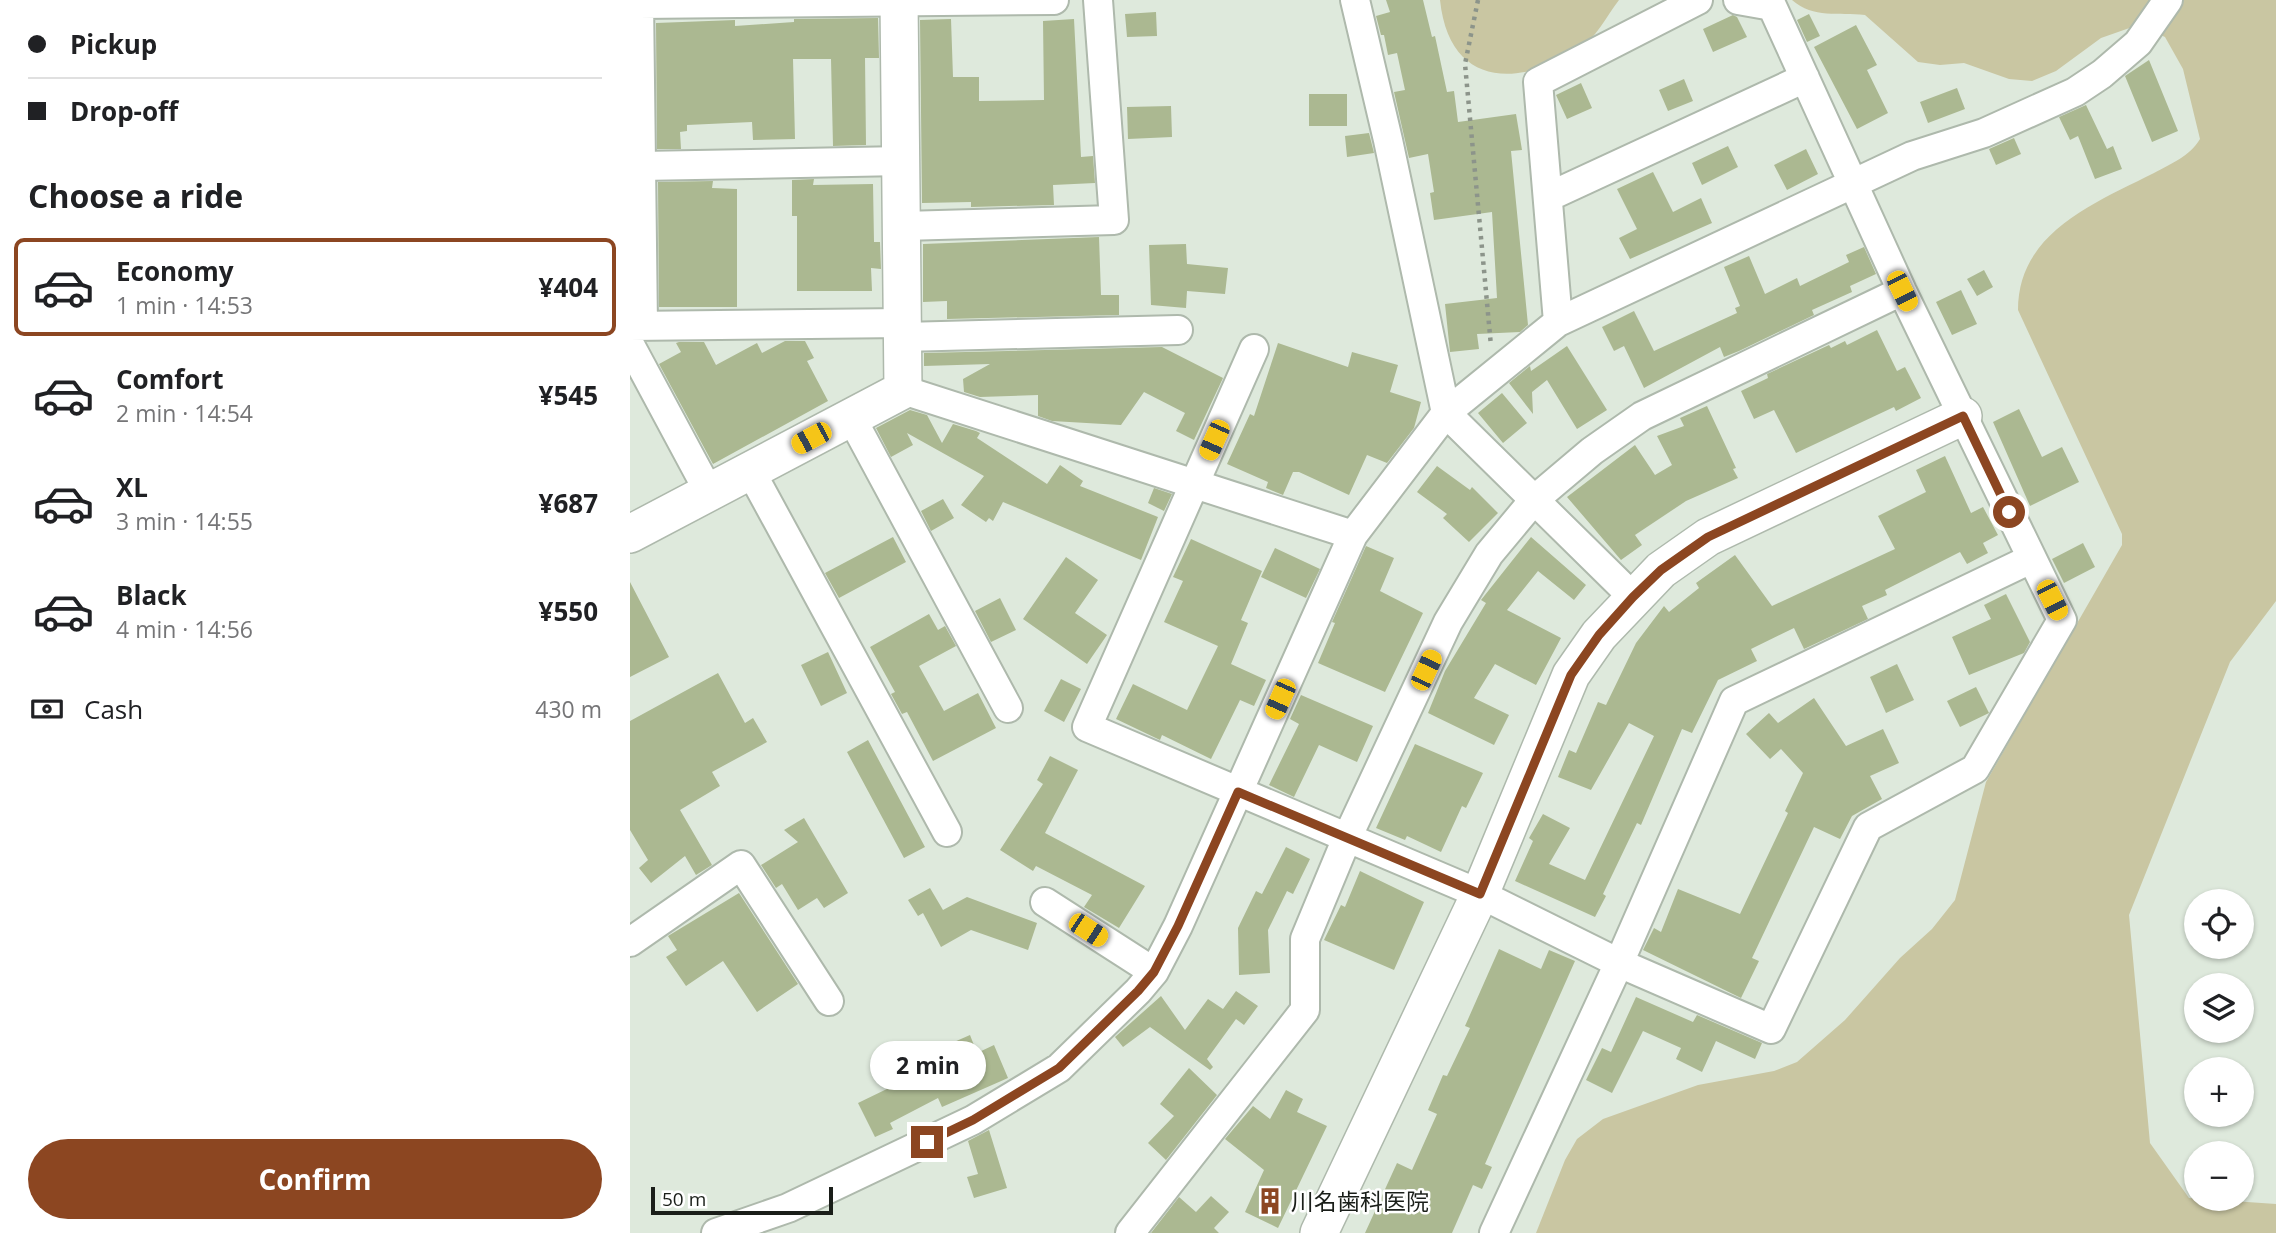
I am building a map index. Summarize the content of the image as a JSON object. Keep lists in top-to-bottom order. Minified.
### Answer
{"places":{"building":["川名歯科医院"]},"scale_bar":"50 m","page":{"banner":["Pickup","Drop-off"],"heading":"Choose a ride","list":[{"name":"Economy","note":"1 min · 14:53","value":"¥404"},{"name":"Comfort","note":"2 min · 14:54","value":"¥545"},{"name":"XL","note":"3 min · 14:55","value":"¥687"},{"name":"Black","note":"4 min · 14:56","value":"¥550"}],"pay":["Cash","430 m"],"map_buttons":["+","−"],"bubble":"2 min","buttons":"Confirm","scale":"50 m"}}
